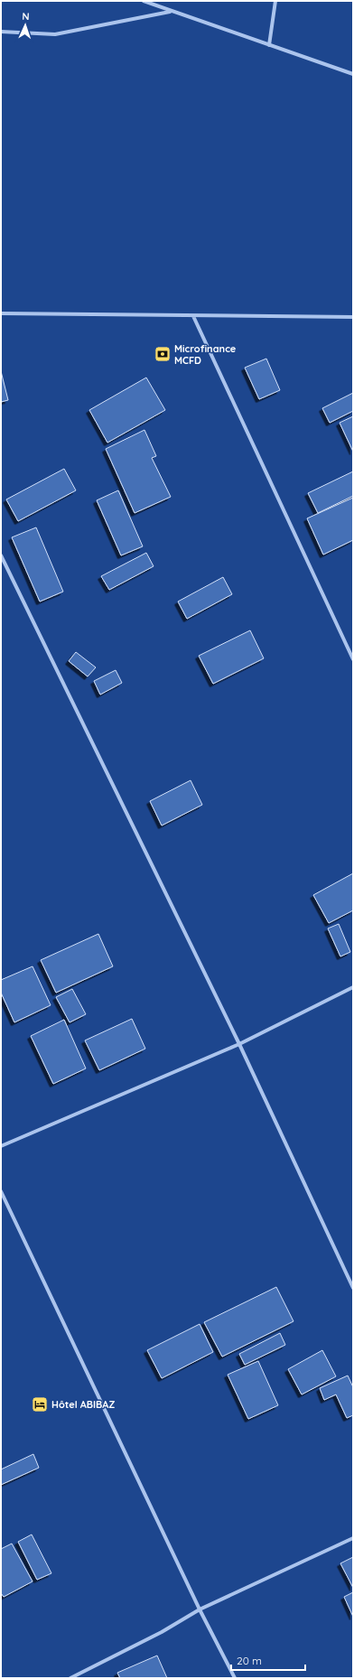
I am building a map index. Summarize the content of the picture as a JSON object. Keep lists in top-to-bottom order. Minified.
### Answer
{"places":{"bank":["Microfinance MCFD"],"hotel":["Hôtel ABIBAZ"]},"scale_bar":"20 m","north":"top"}
